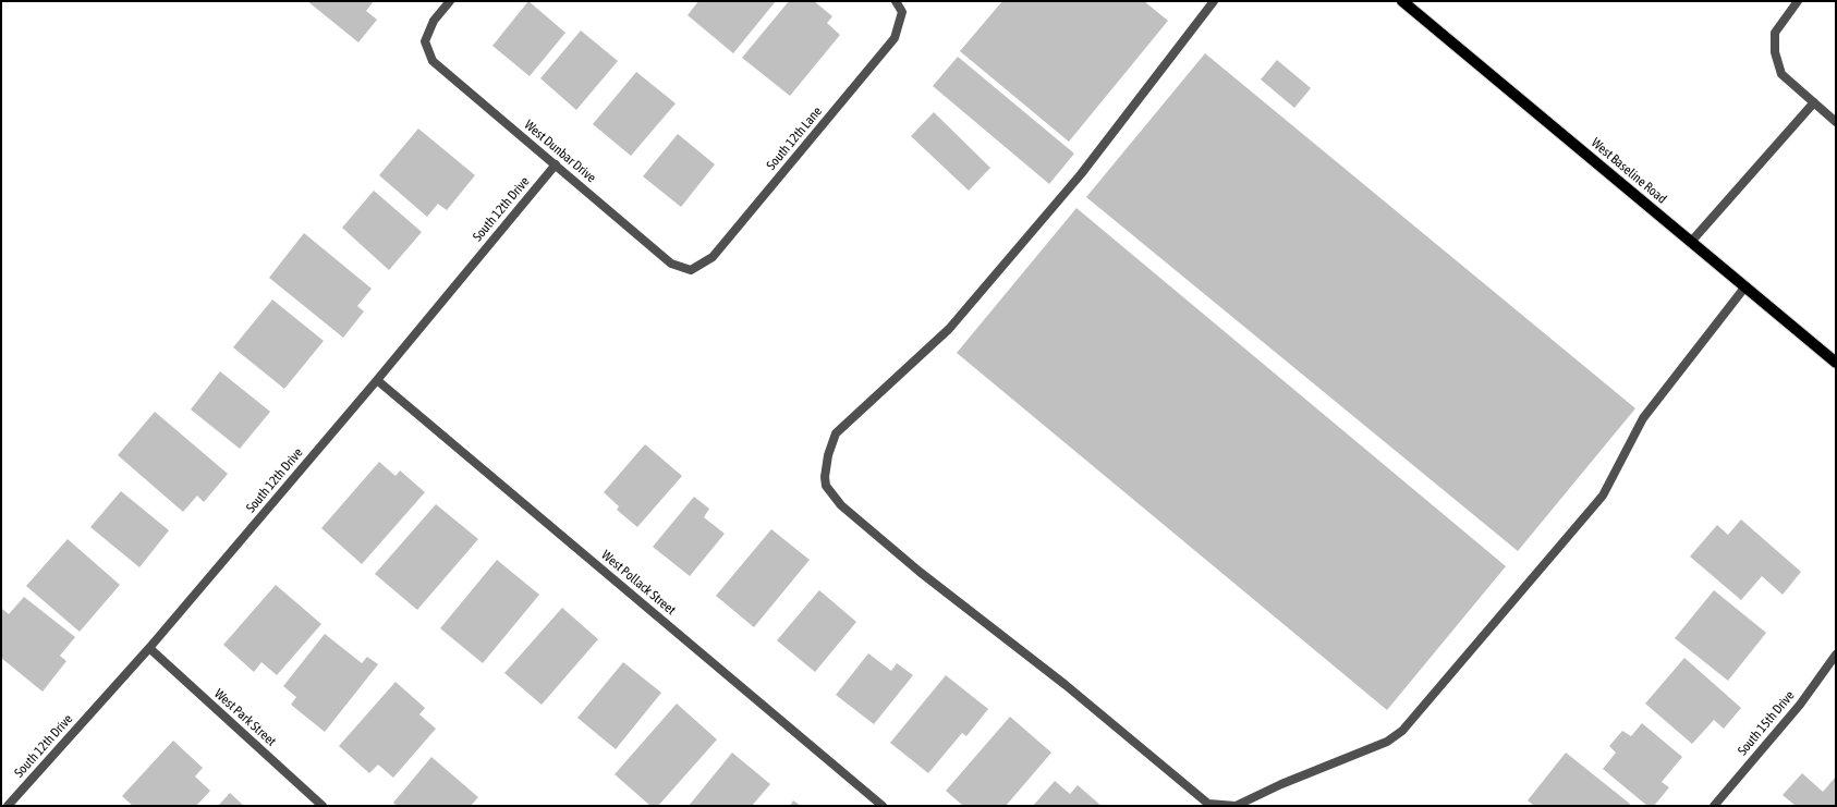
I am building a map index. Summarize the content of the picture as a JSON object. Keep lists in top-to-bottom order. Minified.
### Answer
{"streets":{"main road":["West Baseline Road"],"street":["South 12th Lane","West Dunbar Drive","South 12th Drive","West Pollack Street","West Park Street","South 15th Drive"]},"crossings":[["South 12th Lane","West Dunbar Drive"],["West Dunbar Drive","South 12th Drive"],["South 12th Drive","West Pollack Street"],["South 12th Drive","West Park Street"]]}
